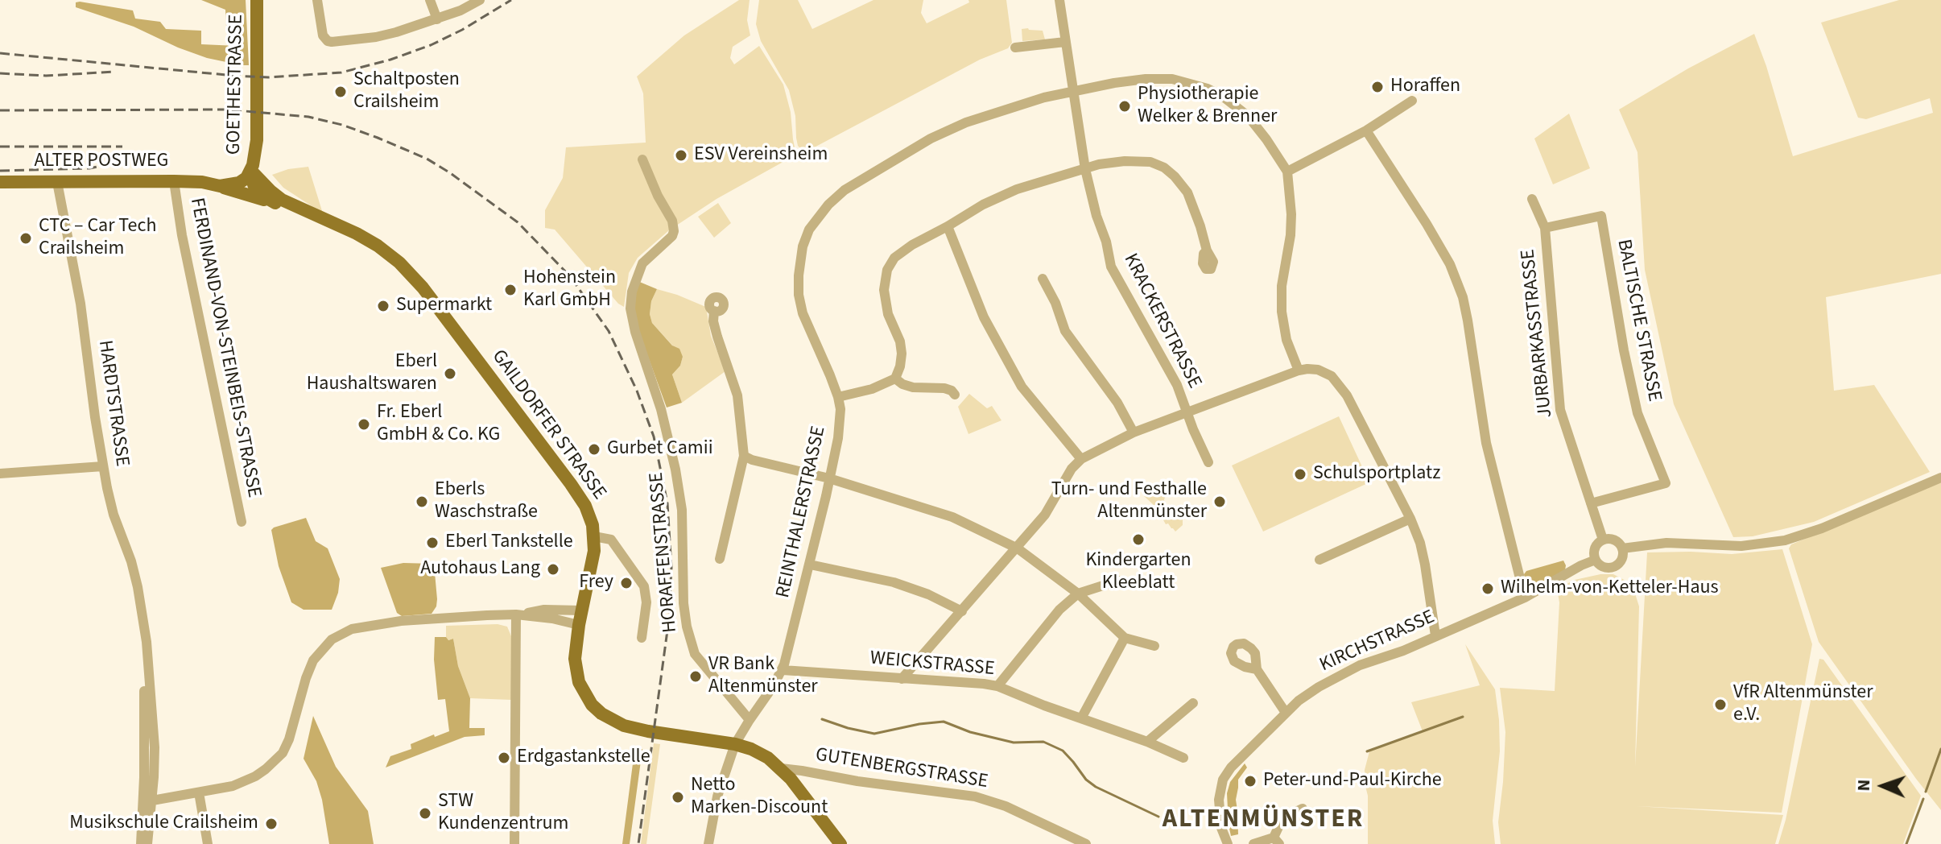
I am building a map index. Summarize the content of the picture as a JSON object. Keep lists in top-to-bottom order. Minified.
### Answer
{"streets":{"main road":["GOETHESTRASSE","ALTER POSTWEG","GAILDORFER STRASSE"],"street":["BALTISCHE STRASSE","KRACKERSTRASSE","JURBARKASSTRASSE","FERDINAND-VON-STEINBEIS-STRASSE","HARDTSTRASSE","REINTHALERSTRASSE","HORAFFENSTRASSE","KIRCHSTRASSE","WEICKSTRASSE","GUTENBERGSTRASSE"]},"crossings":[["GOETHESTRASSE","ALTER POSTWEG"],["GOETHESTRASSE","GAILDORFER STRASSE"],["ALTER POSTWEG","FERDINAND-VON-STEINBEIS-STRASSE"],["ALTER POSTWEG","HARDTSTRASSE"],["ALTER POSTWEG","GAILDORFER STRASSE"],["BALTISCHE STRASSE","JURBARKASSTRASSE"],["KRACKERSTRASSE","REINTHALERSTRASSE"],["JURBARKASSTRASSE","KIRCHSTRASSE"],["GAILDORFER STRASSE","REINTHALERSTRASSE"],["GAILDORFER STRASSE","GUTENBERGSTRASSE"],["REINTHALERSTRASSE","HORAFFENSTRASSE"],["REINTHALERSTRASSE","WEICKSTRASSE"]],"districts":["ALTENMÜNSTER"],"places":["Horaffen","Schaltposten Crailsheim","Physiotherapie Welker & Brenner","ESV Vereinsheim","CTC – Car Tech Crailsheim","Hohenstein Karl GmbH","Supermarkt","Eberl Haushaltswaren","Fr. Eberl GmbH & Co. KG","Gurbet Camii","Schulsportplatz","Eberls Waschstraße","Turn- und Festhalle Altenmünster","Kindergarten Kleeblatt","Eberl Tankstelle","Autohaus Lang","Frey","Wilhelm-von-Ketteler-Haus","VR Bank Altenmünster","VfR Altenmünster e.V.","Erdgastankstelle","Peter-und-Paul-Kirche","Netto Marken-Discount","STW Kundenzentrum","Musikschule Crailsheim"],"north":"left"}
